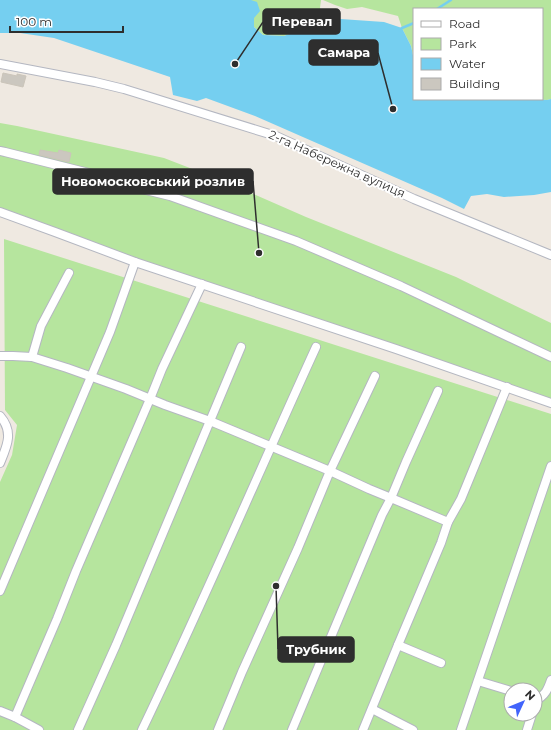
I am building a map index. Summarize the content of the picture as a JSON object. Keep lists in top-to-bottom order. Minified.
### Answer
{"streets":{"street":["2-га Набережна вулиця"]},"places":["Перевал","Самара","Новомосковський розлив","Трубник"],"legend":["Road","Park","Water","Building"],"scale_bar":"100 m","north":"top right"}
